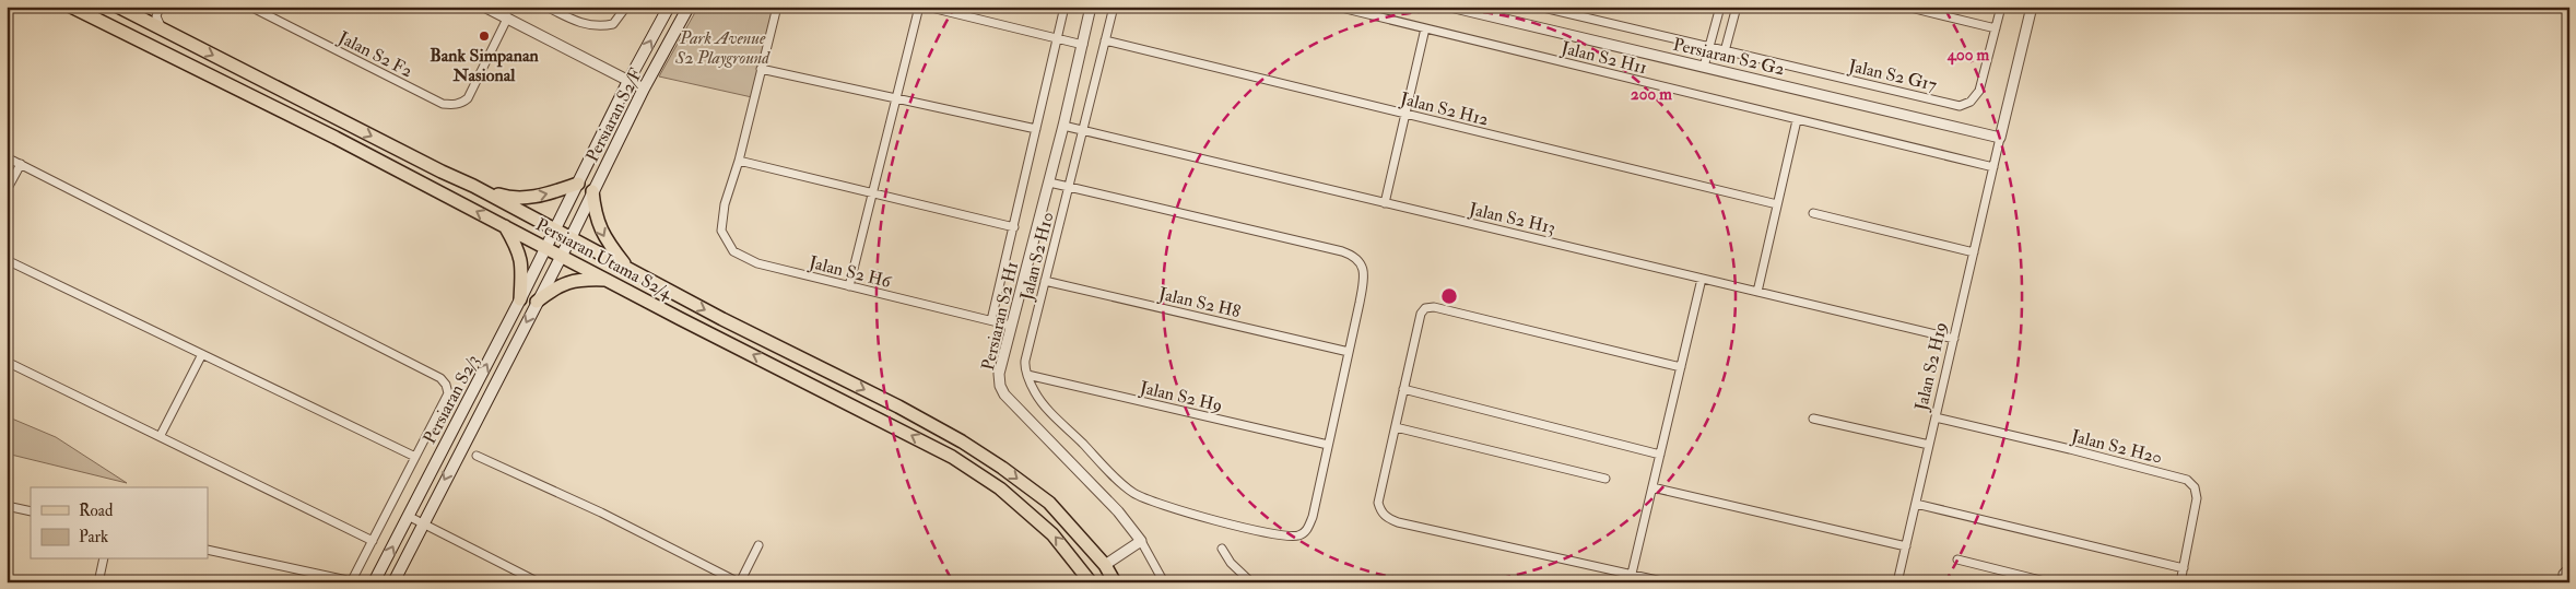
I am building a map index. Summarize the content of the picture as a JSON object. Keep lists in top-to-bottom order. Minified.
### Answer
{"streets":{"main road":["Persiaran S2/F","Persiaran Utama S2/4","Persiaran S2/3"],"street":["Jalan S2 F2","Persiaran S2 G2","Jalan S2 H11","Jalan S2 G17","Jalan S2 H12","Jalan S2 H13","Jalan S2 H10","Jalan S2 H6","Jalan S2 H8","Persiaran S2 H1","Jalan S2 H19","Jalan S2 H9","Jalan S2 H20"]},"crossings":[["Persiaran S2 G2","Jalan S2 H19"],["Jalan S2 H11","Jalan S2 H19"],["Jalan S2 H12","Jalan S2 H10"],["Persiaran S2/F","Persiaran Utama S2/4"],["Persiaran S2/F","Persiaran S2/3"],["Jalan S2 H13","Jalan S2 H10"],["Jalan S2 H13","Persiaran S2 H1"],["Jalan S2 H13","Jalan S2 H19"],["Jalan S2 H10","Jalan S2 H8"],["Jalan S2 H10","Jalan S2 H9"],["Persiaran Utama S2/4","Persiaran S2/3"],["Jalan S2 H6","Persiaran S2 H1"],["Jalan S2 H19","Jalan S2 H20"]],"one_way":["Persiaran S2/3"],"parks":["Park Avenue S2 Playground"],"places":["Bank Simpanan Nasional"],"legend":["Road","Park"],"rings":["400 m","200 m"]}
